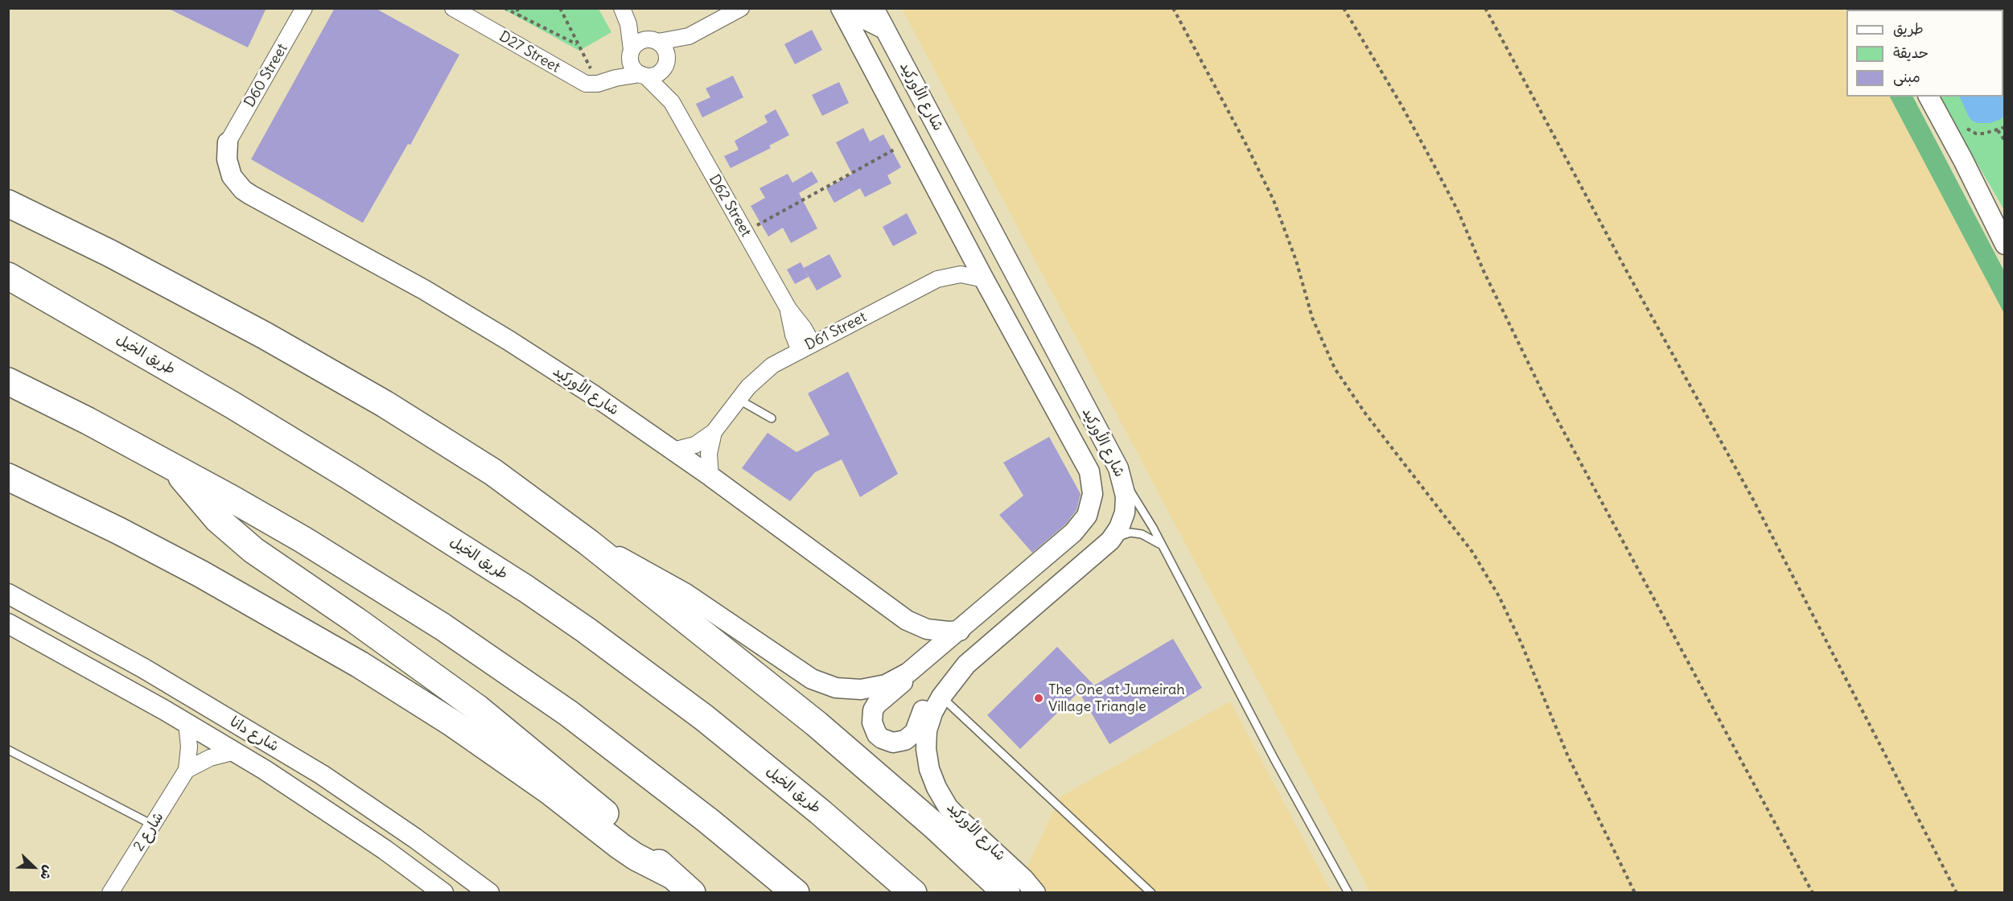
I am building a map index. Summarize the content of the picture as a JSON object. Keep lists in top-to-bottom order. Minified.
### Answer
{"streets":{"highway":["طريق الخيل"],"street":["D27 Street","D60 Street","شارع الأوركيد","D62 Street","D61 Street","شارع دانا","شارع 2"]},"crossings":[["D27 Street","D62 Street"],["D60 Street","شارع الأوركيد"],["شارع الأوركيد","D61 Street"],["D62 Street","D61 Street"],["شارع دانا","شارع 2"]],"places":["The One at Jumeirah Village Triangle"],"legend":["طريق","حديقة","مبنى"],"north":"bottom right"}
